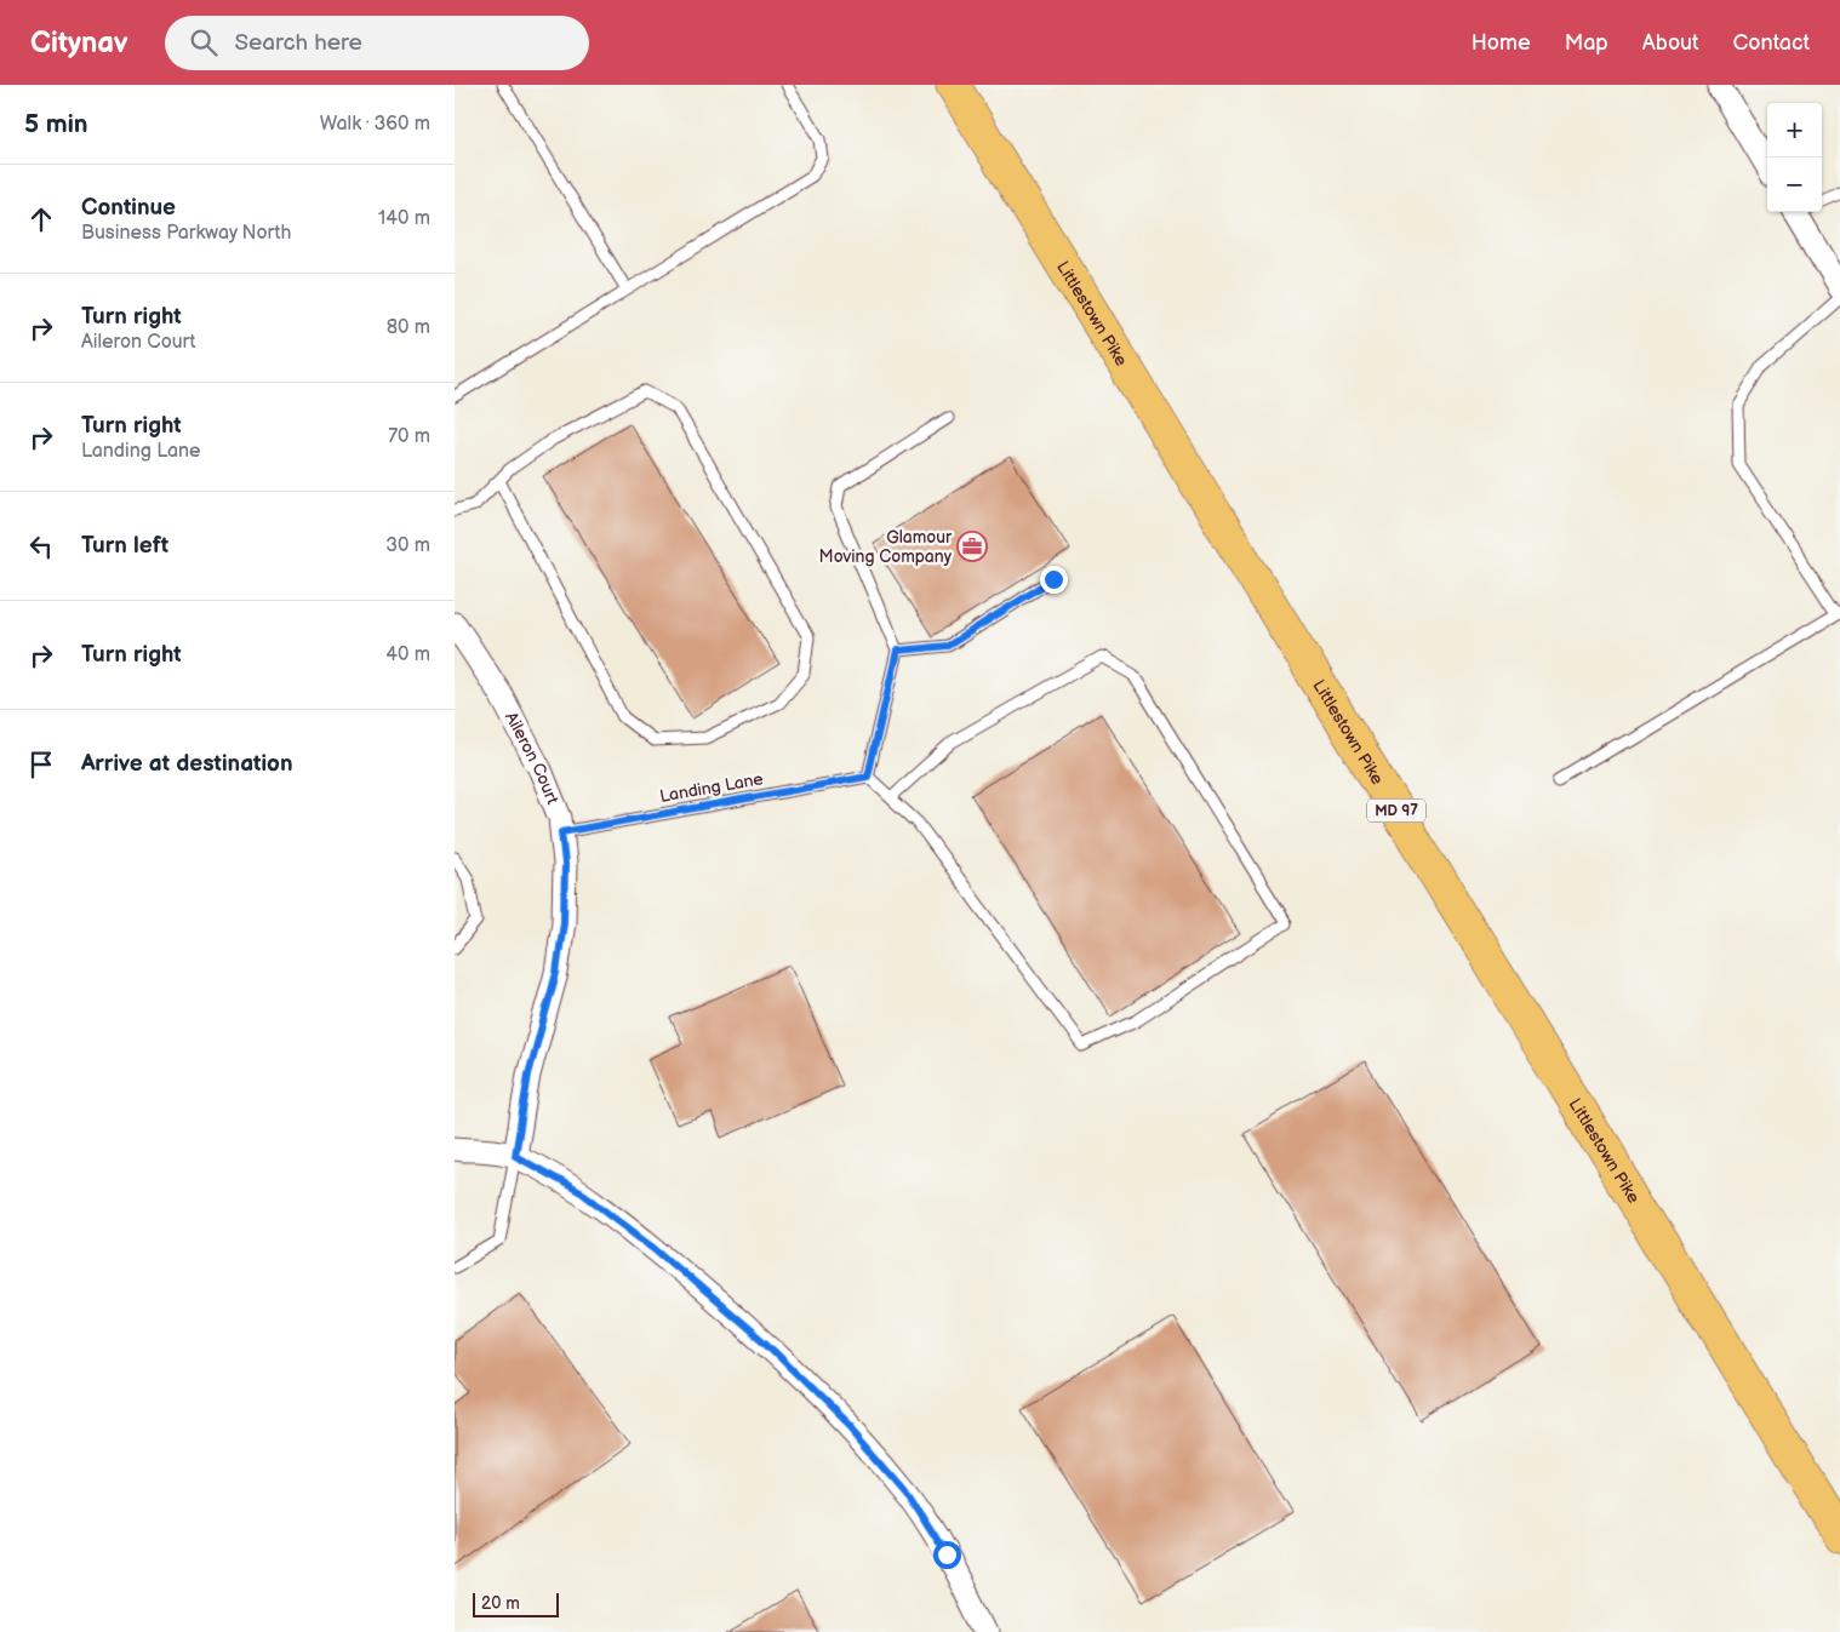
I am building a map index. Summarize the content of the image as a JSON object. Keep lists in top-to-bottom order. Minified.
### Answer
{"streets":{"highway":["Littlestown Pike","MD 97"],"street":["Aileron Court"],"lane":["Landing Lane"]},"crossings":[["Aileron Court","Landing Lane"]],"places":{"office":["Glamour Moving Company"]},"scale_bar":"20 m","page":{"header":"Citynav","search":"Search here","nav":["Home","Map","About","Contact"],"heading":["5 min","Walk · 360 m"],"map_buttons":["+","−"],"list":[["Continue","Business Parkway North","140 m"],["Turn right","Aileron Court","80 m"],["Turn right","Landing Lane","70 m"],["Turn left","30 m"],["Turn right","40 m"],"Arrive at destination"],"scale":"20 m"}}
